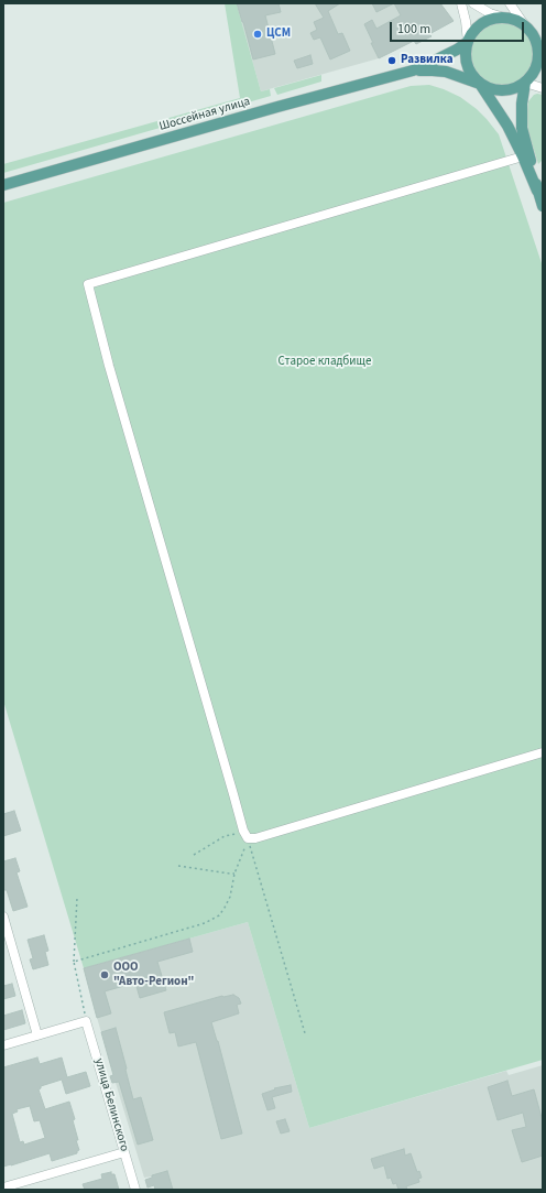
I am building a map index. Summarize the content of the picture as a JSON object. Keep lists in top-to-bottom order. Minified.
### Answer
{"streets":{"main road":["Шоссейная улица"],"street":["улица Белинского"]},"parks":["Старое кладбище"],"places":["ЦСМ","Развилка","ООО \"Авто-Регион\""],"scale_bar":"100 m"}
